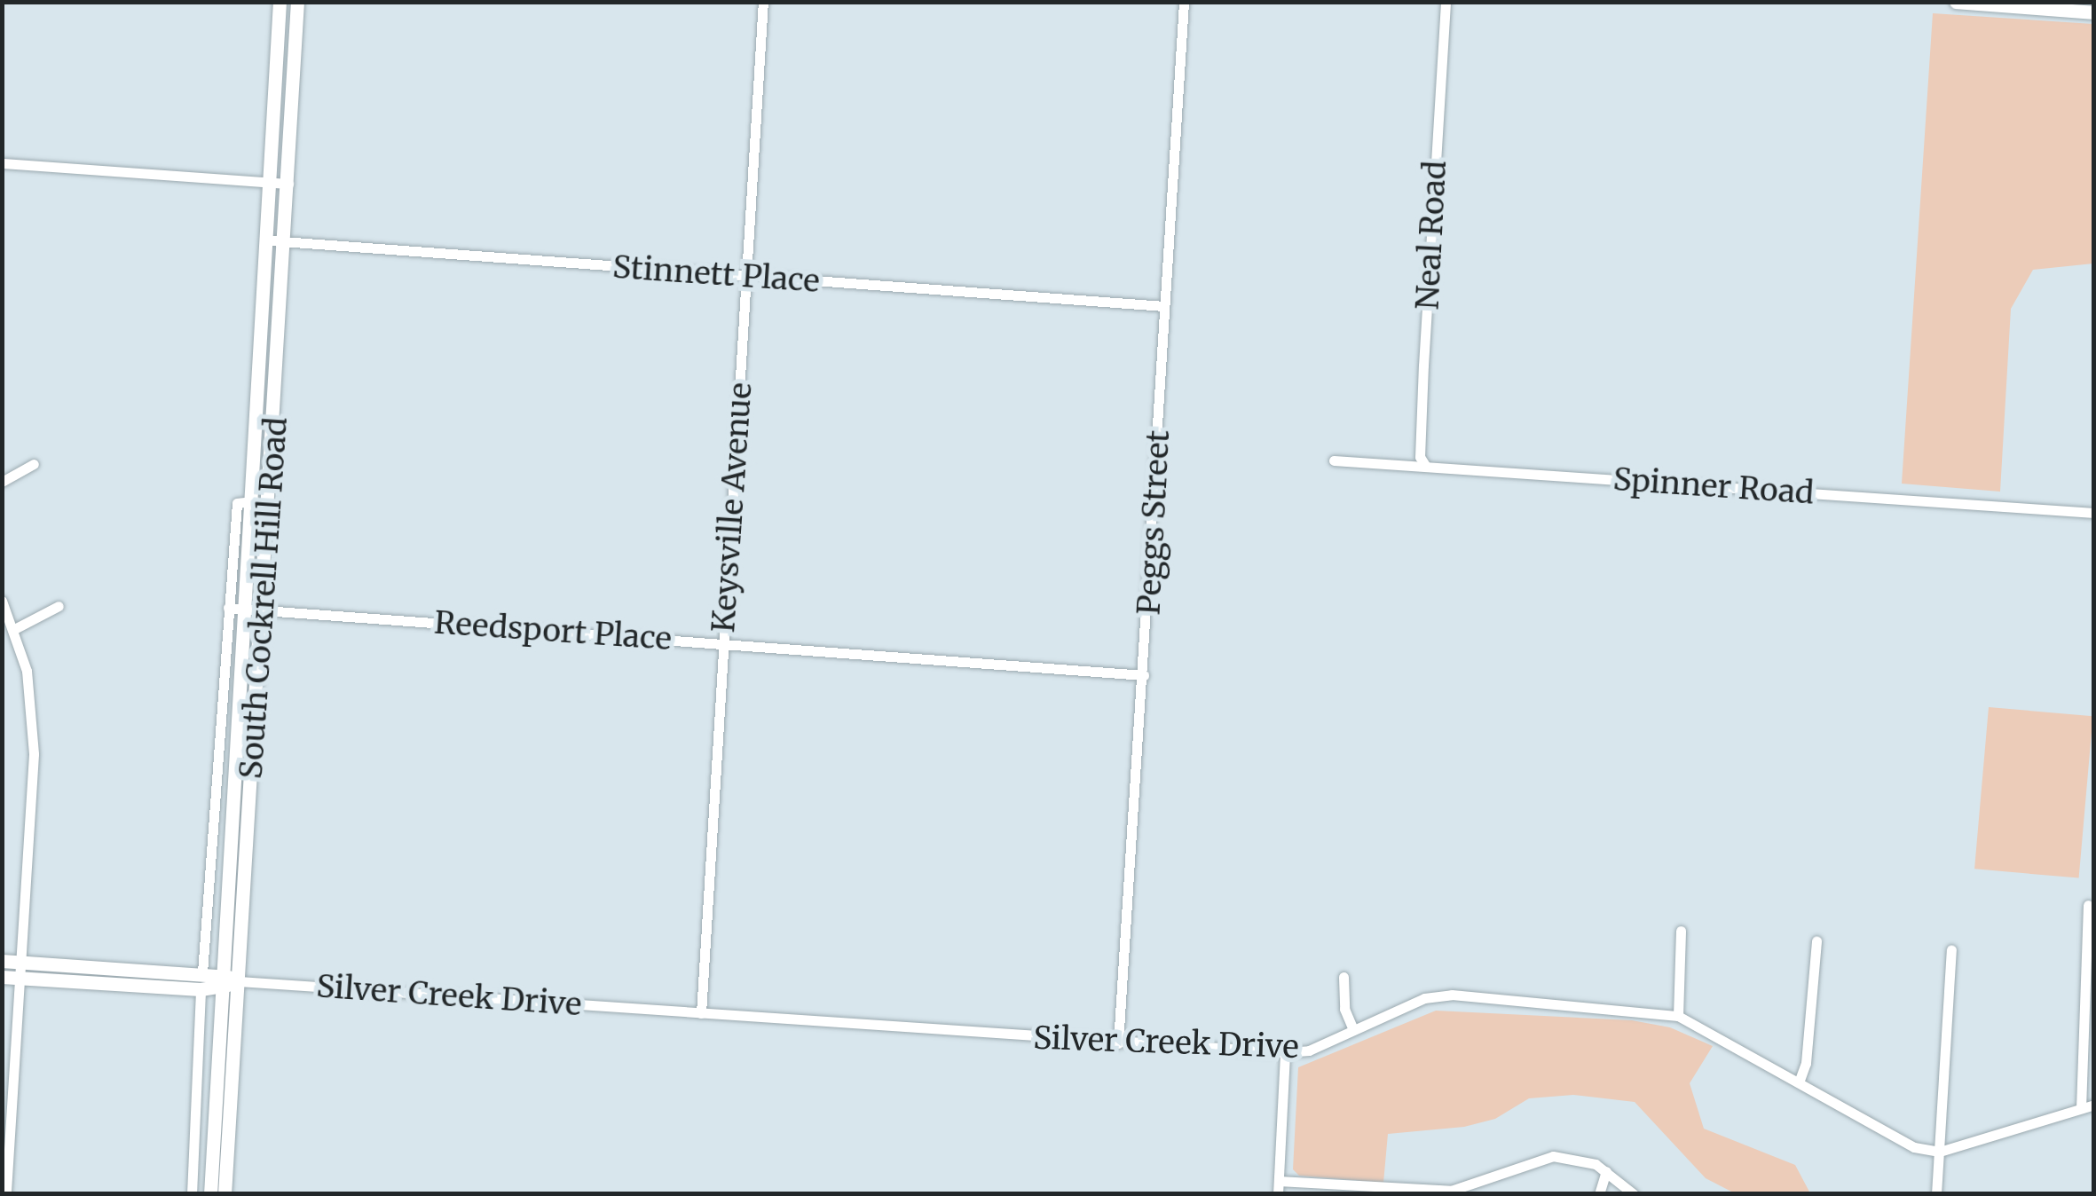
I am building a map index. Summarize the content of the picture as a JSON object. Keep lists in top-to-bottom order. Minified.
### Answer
{"streets":{"main road":["South Cockrell Hill Road","Silver Creek Drive"],"street":["Neal Road","Stinnett Place","Spinner Road","Keysville Avenue","Peggs Street","Reedsport Place"]},"crossings":[["Neal Road","Spinner Road"],["Stinnett Place","Keysville Avenue"],["Stinnett Place","Peggs Street"],["Stinnett Place","South Cockrell Hill Road"],["Keysville Avenue","Reedsport Place"],["Keysville Avenue","Silver Creek Drive"],["Peggs Street","Reedsport Place"],["Peggs Street","Silver Creek Drive"],["South Cockrell Hill Road","Reedsport Place"],["South Cockrell Hill Road","Silver Creek Drive"]]}
